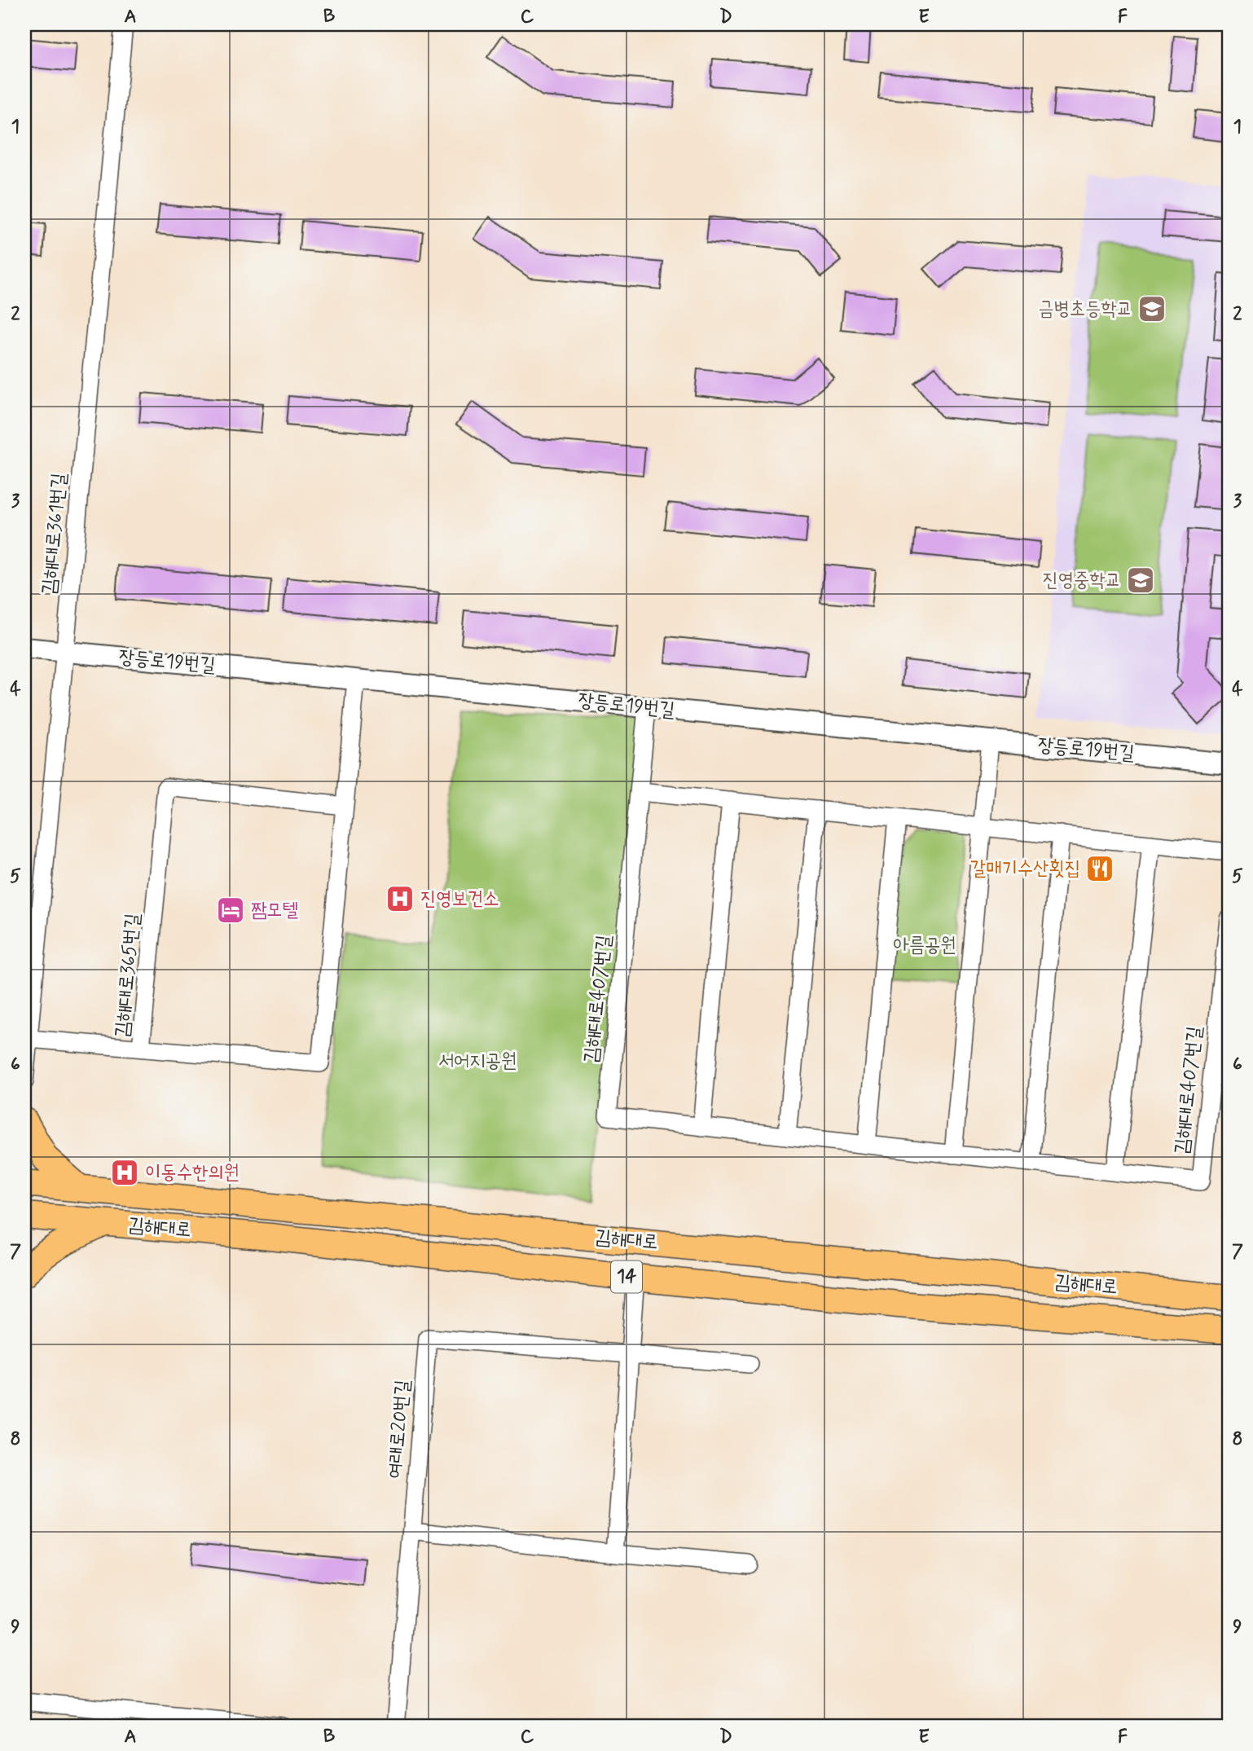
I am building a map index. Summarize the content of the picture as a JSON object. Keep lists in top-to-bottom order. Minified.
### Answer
{"streets":{"main road":["김해대로","14"],"street":["김해대로361번길","장등로19번길","김해대로365번길","김해대로407번길","여래로20번길"]},"crossings":[["김해대로361번길","장등로19번길"],["장등로19번길","김해대로365번길"],["장등로19번길","김해대로407번길"],["김해대로","여래로20번길"]],"parks":["아름공원","서어지공원"],"places":{"school or university":["금병초등학교","진영중학교"],"restaurant":["갈매기수산횟집"],"hospital":["진영보건소","이동수한의원"],"hotel":["짬모텔"]},"grid":{"columns":["A","B","C","D","E","F"],"rows":["1","2","3","4","5","6","7","8","9"]}}
